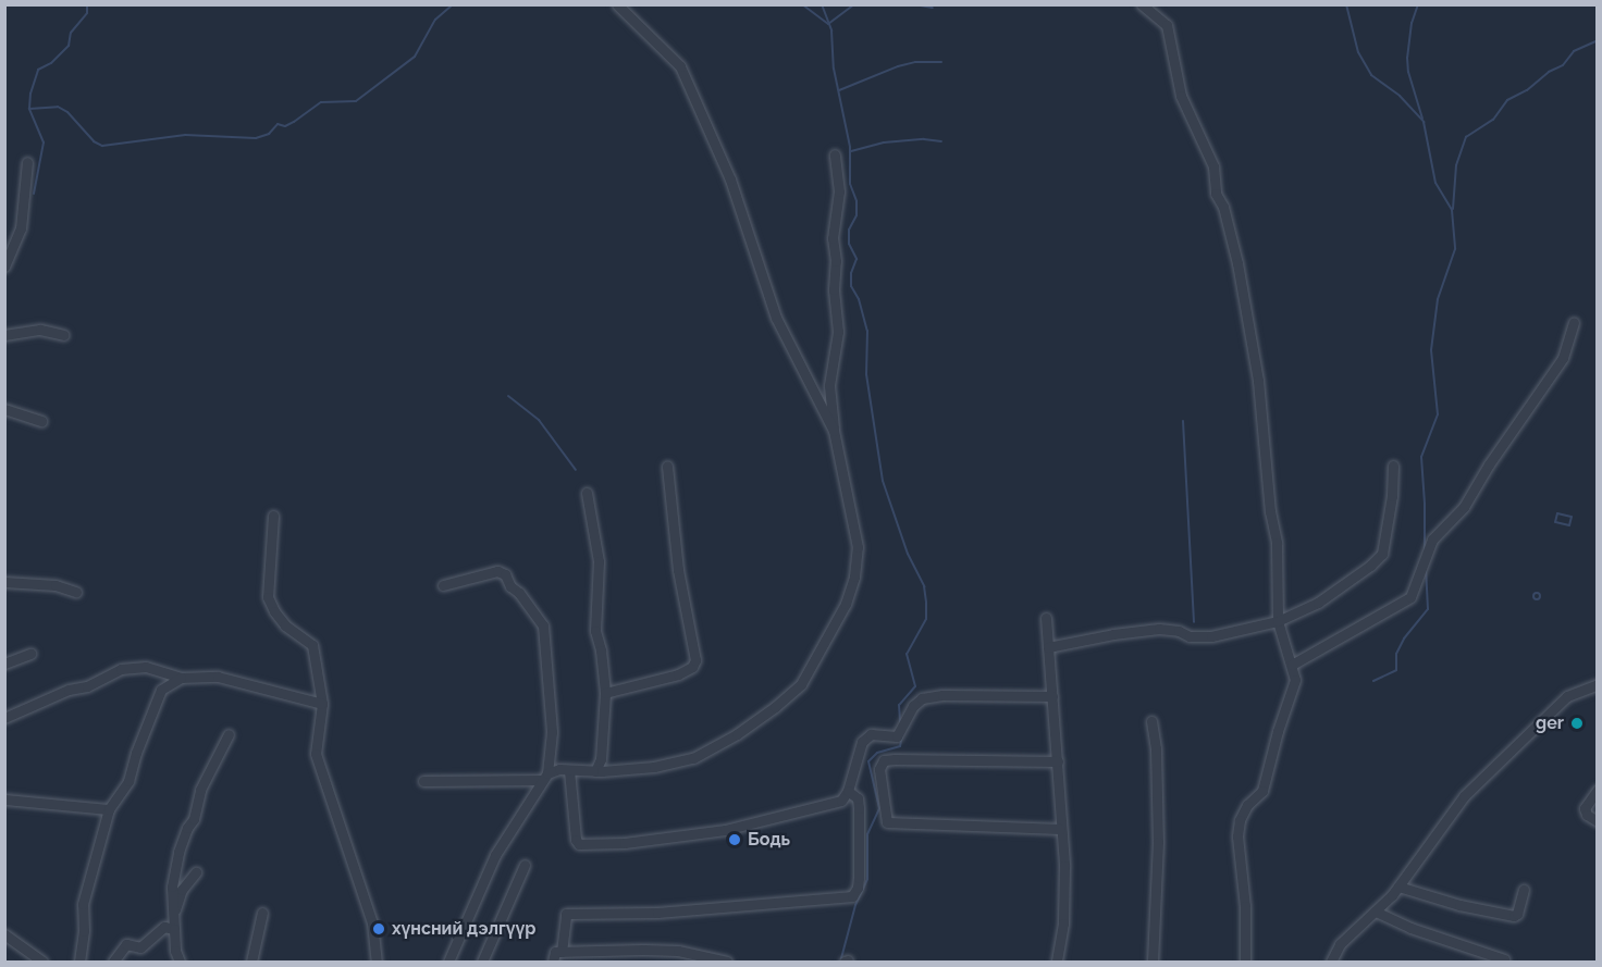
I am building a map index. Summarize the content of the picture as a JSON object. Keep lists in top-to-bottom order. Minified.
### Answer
{"places":["ger","Бодь","хүнсний дэлгүүр"]}
